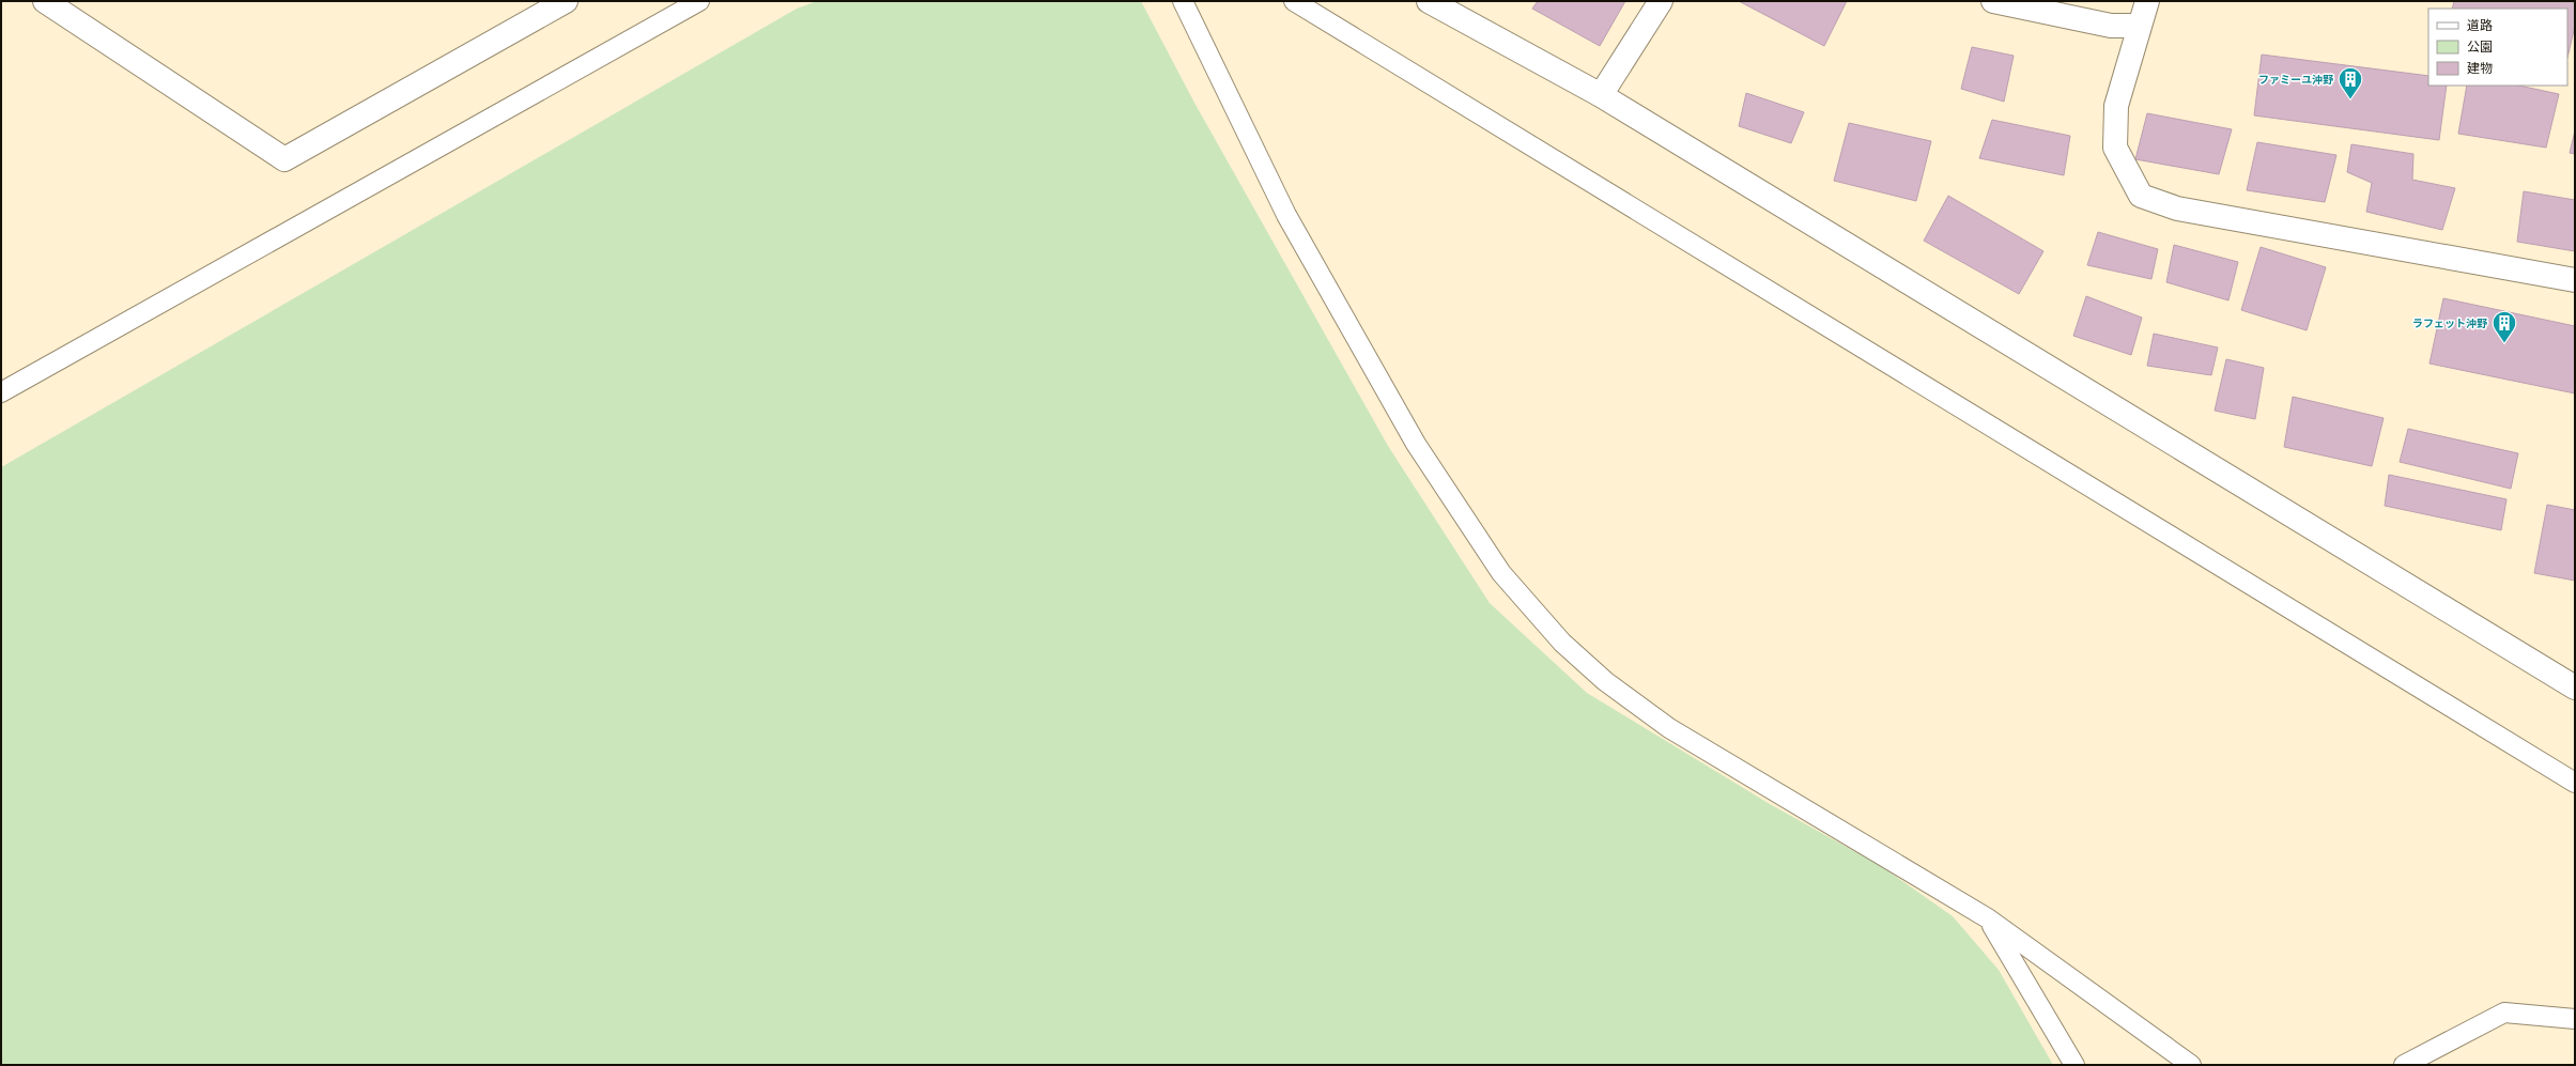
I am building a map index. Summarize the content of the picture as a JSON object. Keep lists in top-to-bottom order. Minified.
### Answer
{"places":{"building":["ファミーユ沖野","ラフェット沖野"]},"legend":["道路","公園","建物"]}
